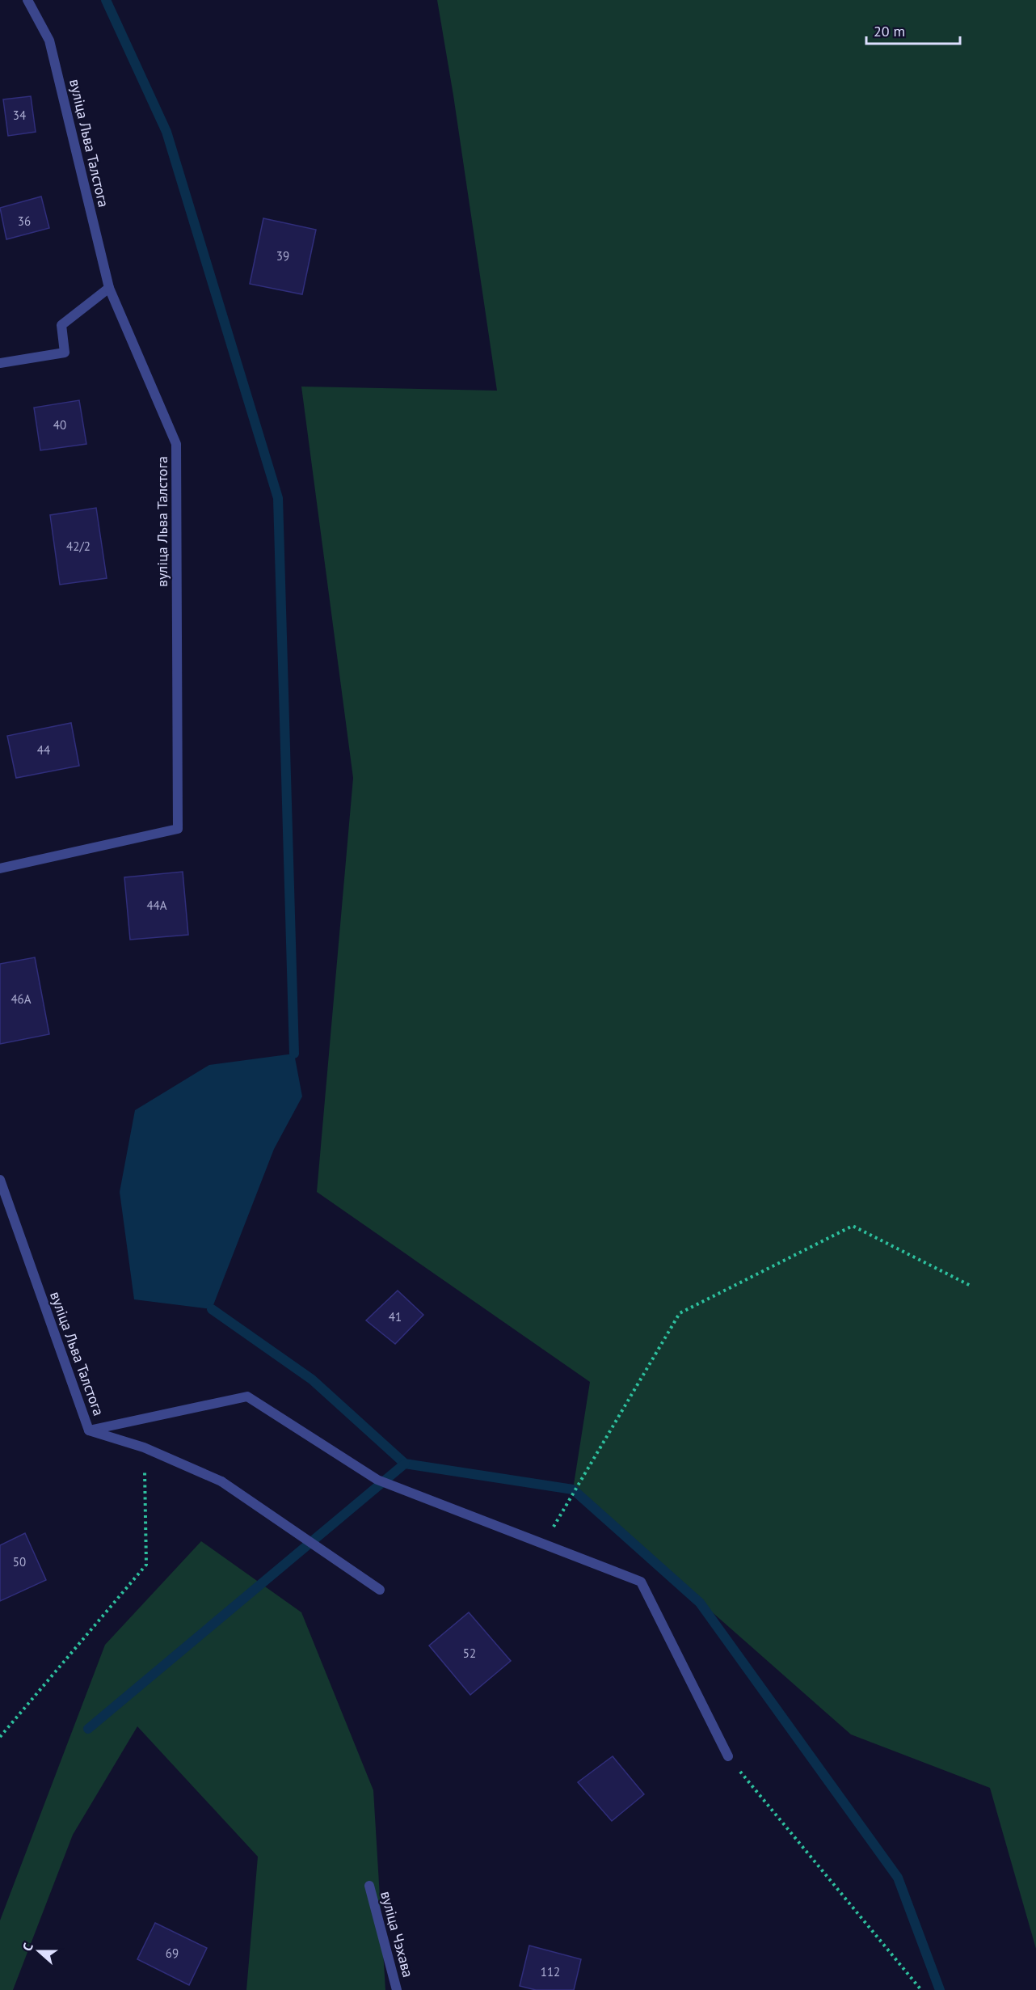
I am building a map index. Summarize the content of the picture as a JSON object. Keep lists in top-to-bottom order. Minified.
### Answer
{"streets":{"street":["вуліца Льва Талстога","вуліца Чэхава"]},"house_numbers":["34","36","39","40","42/2","44","44А","46А","41","50","52","69","112"],"scale_bar":"20 m","north":"left"}
